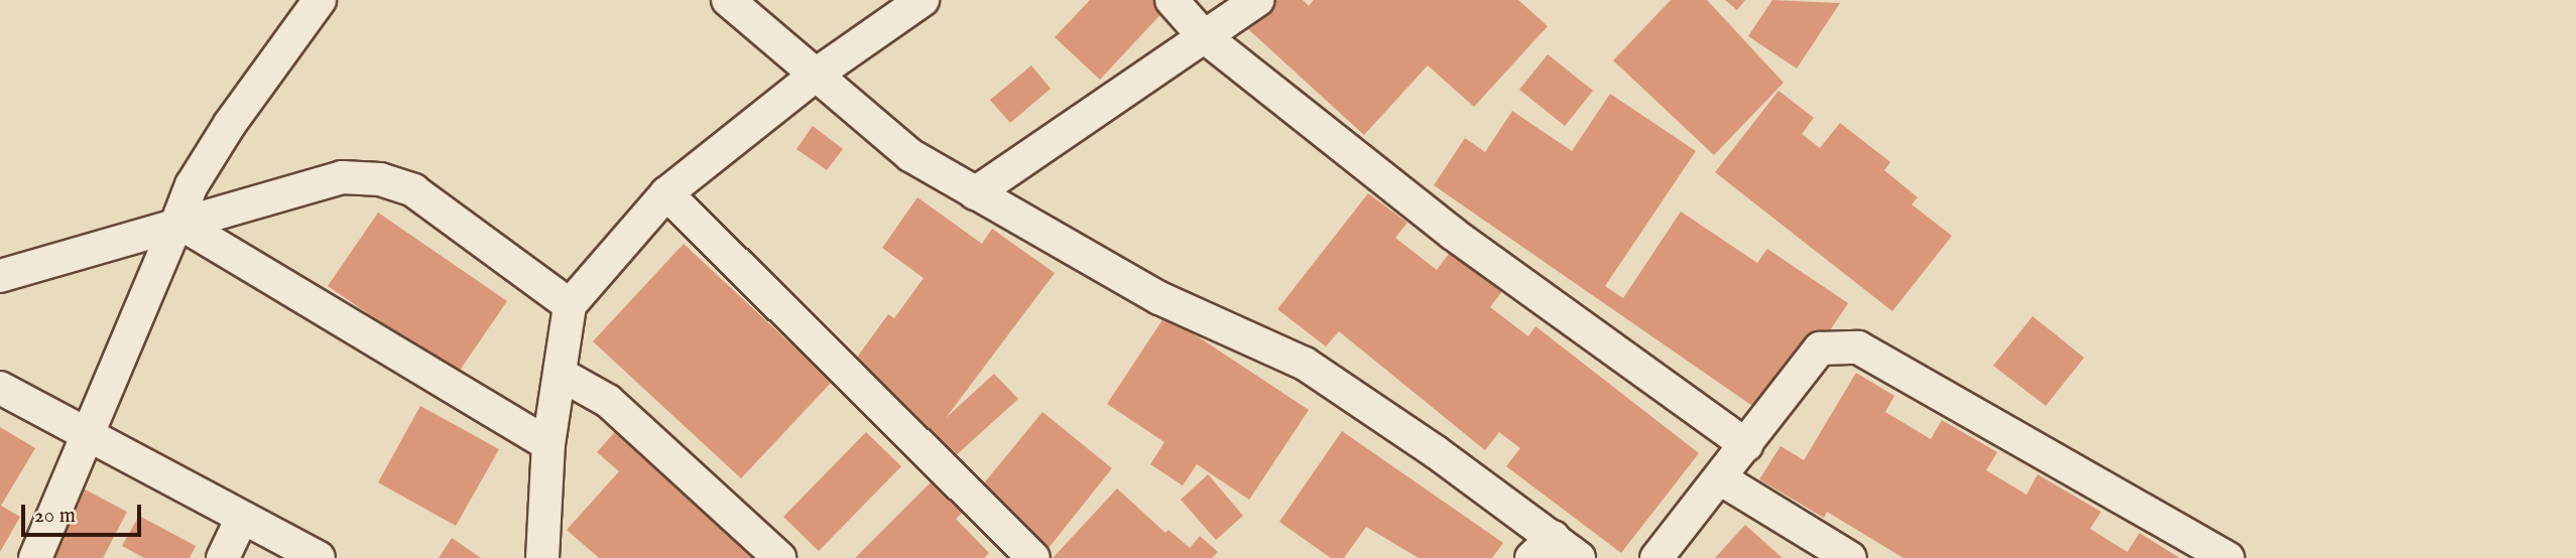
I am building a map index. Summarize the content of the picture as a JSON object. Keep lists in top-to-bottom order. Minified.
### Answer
{"scale_bar":"20 m"}
